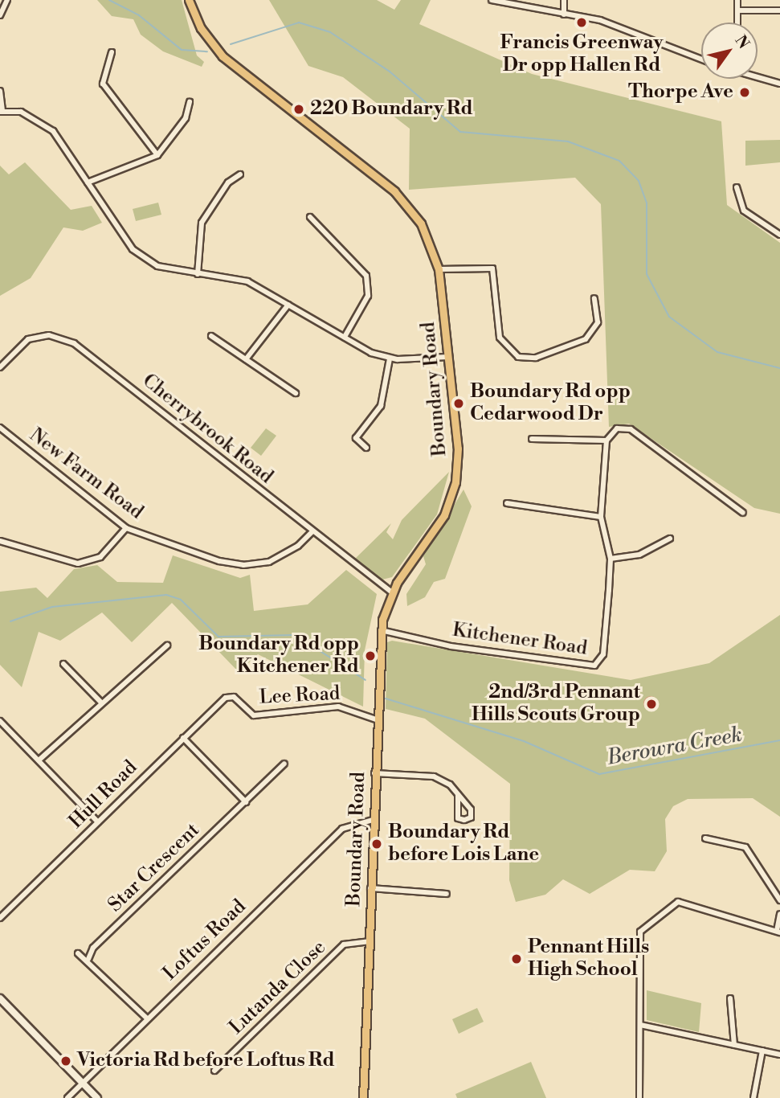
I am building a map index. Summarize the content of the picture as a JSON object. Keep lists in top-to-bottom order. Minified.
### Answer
{"streets":{"main road":["Boundary Road"],"street":["Cherrybrook Road","New Farm Road","Kitchener Road","Lee Road","Hull Road","Star Crescent","Loftus Road","Lutanda Close"]},"crossings":[["Boundary Road","Cherrybrook Road"],["Boundary Road","Kitchener Road"],["Boundary Road","Lee Road"],["Boundary Road","Loftus Road"],["Boundary Road","Lutanda Close"],["Cherrybrook Road","New Farm Road"],["Lee Road","Hull Road"]],"water":["Berowra Creek"],"places":["Francis Greenway Dr opp Hallen Rd","Thorpe Ave","220 Boundary Rd","Boundary Rd opp Cedarwood Dr","Boundary Rd opp Kitchener Rd","2nd/3rd Pennant Hills Scouts Group","Boundary Rd before Lois Lane","Pennant Hills High School","Victoria Rd before Loftus Rd"],"north":"top right"}
